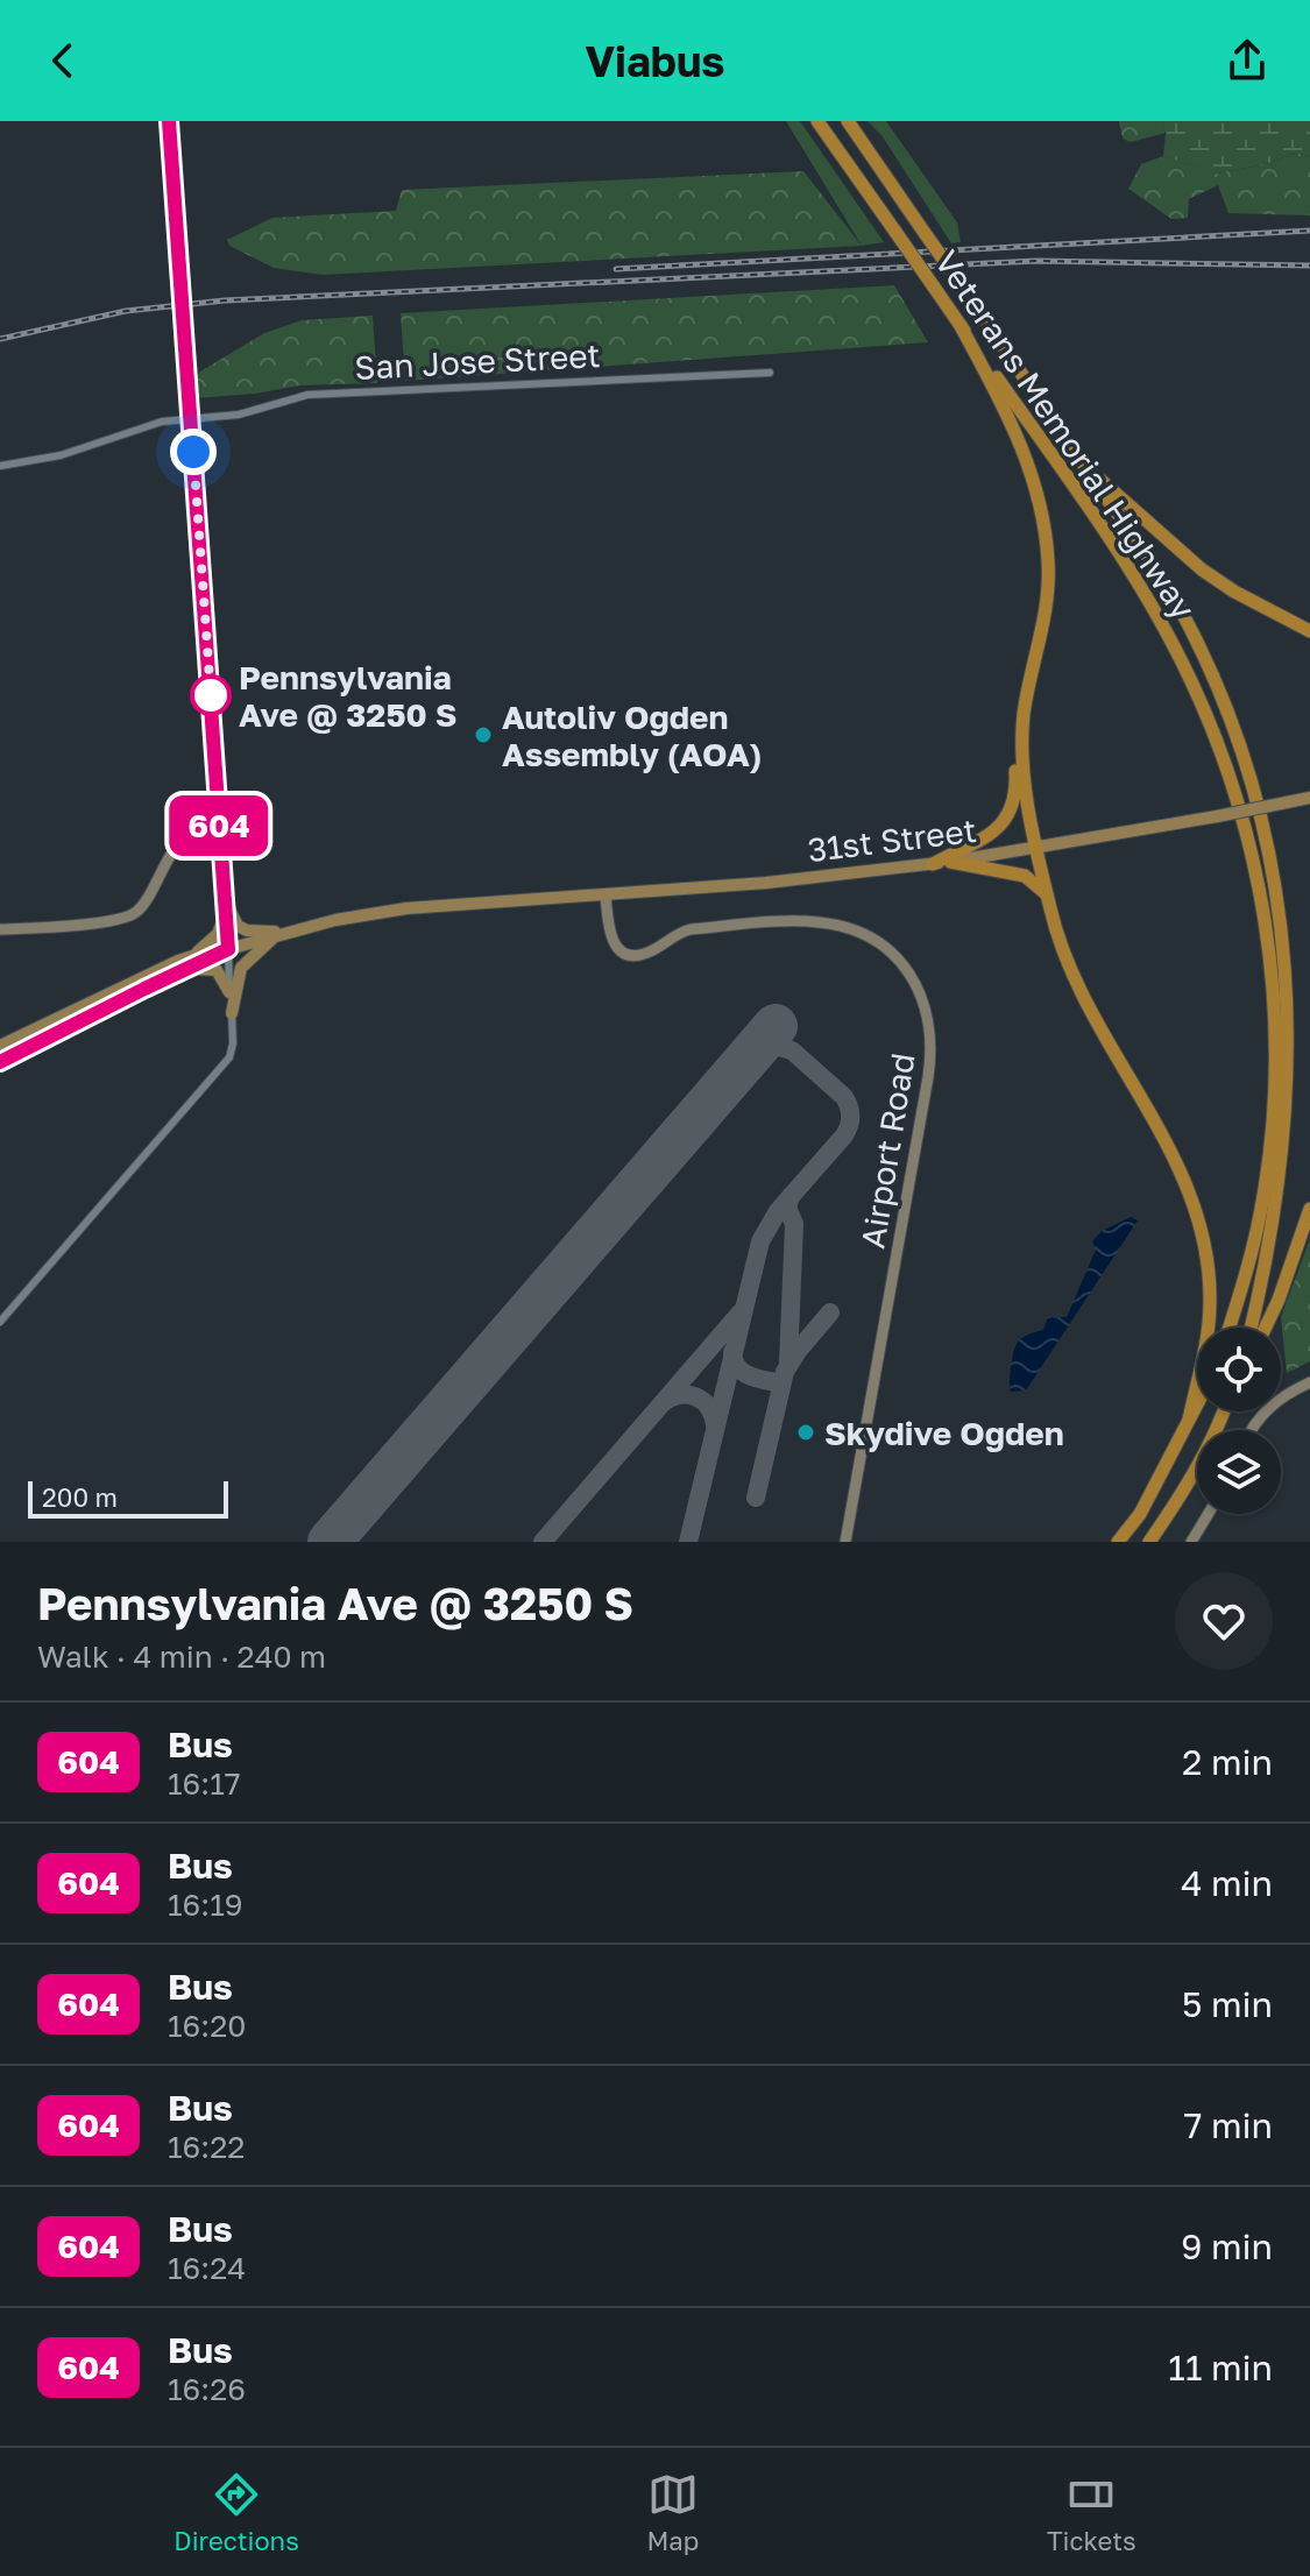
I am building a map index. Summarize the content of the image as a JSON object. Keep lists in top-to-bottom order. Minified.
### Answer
{"streets":{"highway":["Veterans Memorial Highway"],"main road":["31st Street"],"street":["San Jose Street","Airport Road"]},"crossings":[["31st Street","Airport Road"]],"places":["Pennsylvania Ave @ 3250 S","Autoliv Ogden Assembly (AOA)","Skydive Ogden"],"lines":["bus line 604"],"scale_bar":"200 m","page":{"header":"Viabus","on_map":"604","scale":"200 m","heading":["Pennsylvania Ave @ 3250 S","Walk · 4 min · 240 m"],"list":[{"mark":"604","name":"Bus","note":"16:17","value":"2 min"},{"mark":"604","name":"Bus","note":"16:19","value":"4 min"},{"mark":"604","name":"Bus","note":"16:20","value":"5 min"},{"mark":"604","name":"Bus","note":"16:22","value":"7 min"},{"mark":"604","name":"Bus","note":"16:24","value":"9 min"},{"mark":"604","name":"Bus","note":"16:26","value":"11 min"}],"tabs":["Directions","Map","Tickets"]}}
